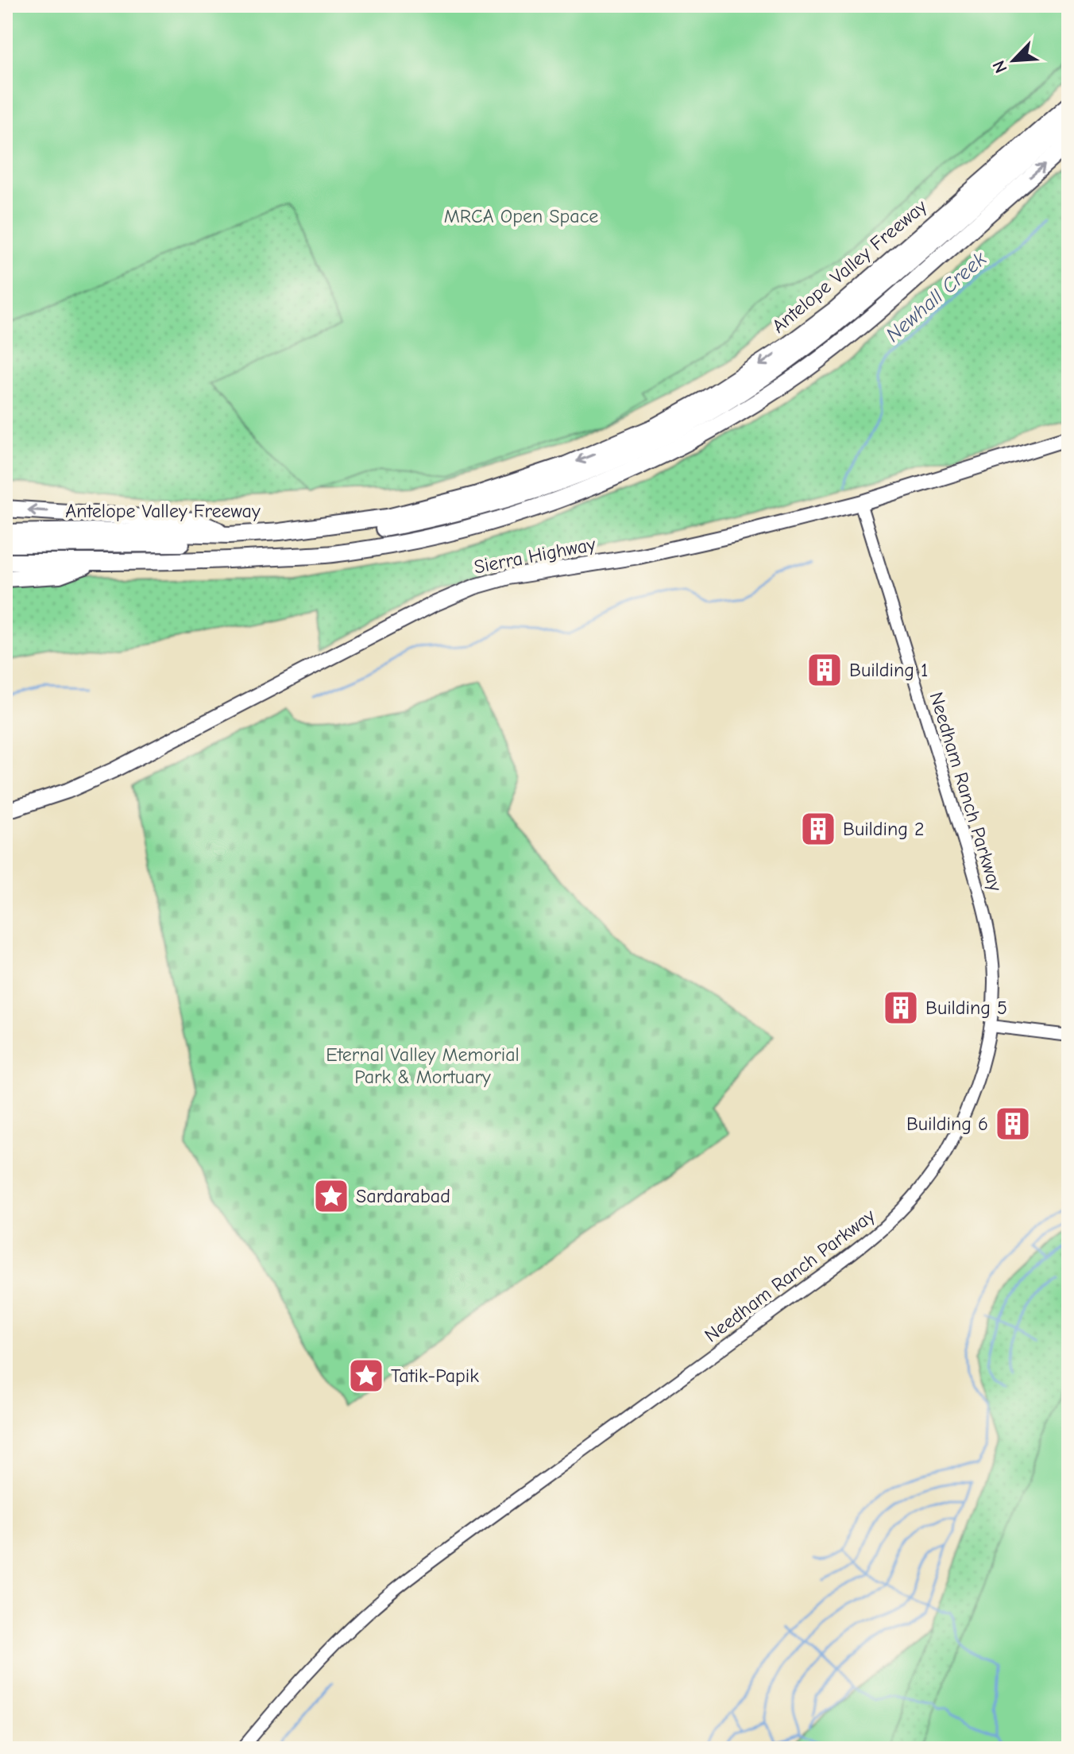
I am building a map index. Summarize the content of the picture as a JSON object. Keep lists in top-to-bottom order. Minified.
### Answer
{"streets":{"highway":["Antelope Valley Freeway"],"main road":["Sierra Highway"],"street":["Needham Ranch Parkway"]},"crossings":[["Sierra Highway","Needham Ranch Parkway"]],"water":["Newhall Creek"],"parks":["MRCA Open Space","Eternal Valley Memorial Park & Mortuary"],"places":{"building":["Building 1","Building 2","Building 5","Building 6"],"place":["Sardarabad","Tatik-Papik"]},"north":"bottom left"}
